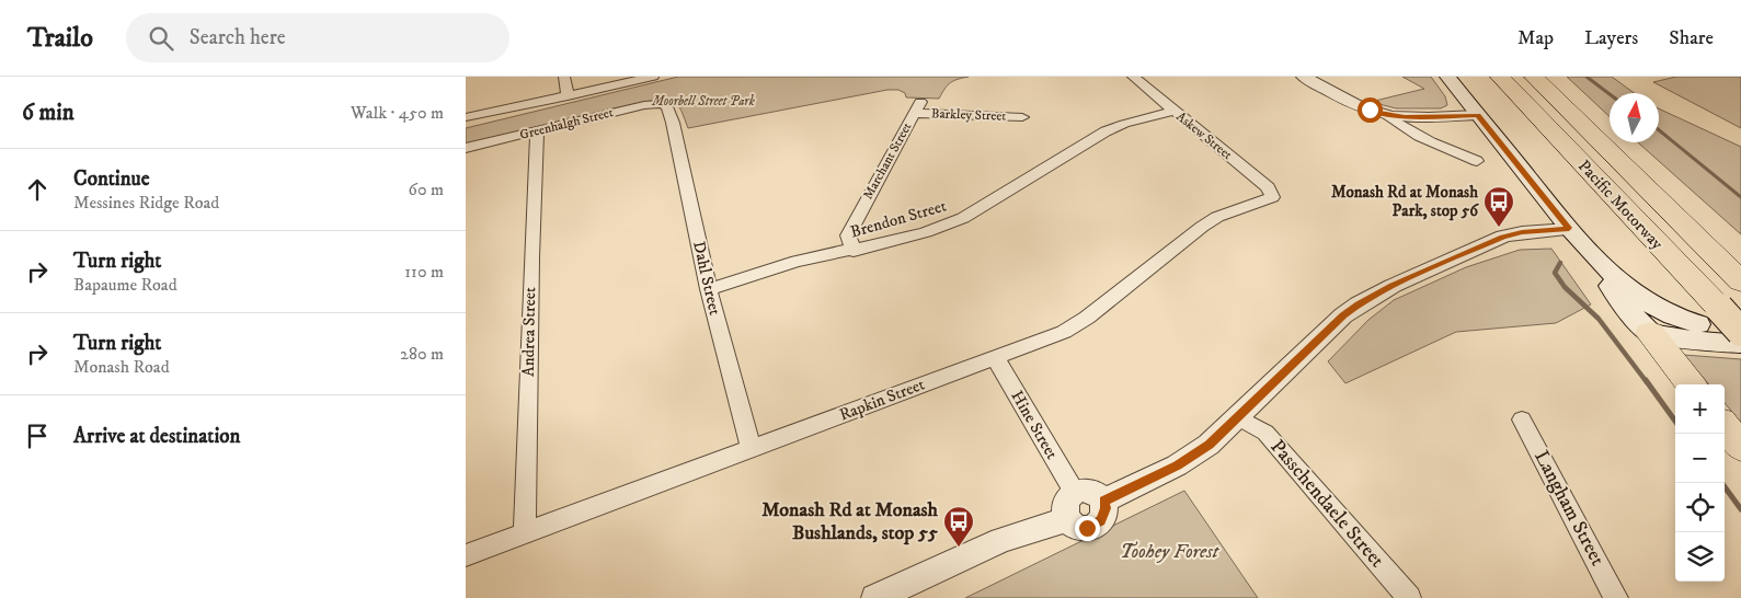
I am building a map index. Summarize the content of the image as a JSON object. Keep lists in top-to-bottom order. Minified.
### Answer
{"streets":{"highway":["Pacific Motorway"],"street":["Barkley Street","Greenhalgh Street","Askew Street","Marchant Street","Brendon Street","Dahl Street","Andrea Street","Rapkin Street","Hine Street","Passchendaele Street","Langham Street"]},"crossings":[["Barkley Street","Marchant Street"],["Greenhalgh Street","Dahl Street"],["Greenhalgh Street","Andrea Street"],["Askew Street","Brendon Street"],["Askew Street","Rapkin Street"],["Marchant Street","Brendon Street"],["Brendon Street","Dahl Street"],["Dahl Street","Rapkin Street"],["Andrea Street","Rapkin Street"],["Rapkin Street","Hine Street"]],"parks":["Moorbell Street Park","Toohey Forest"],"places":{"bus stop":["Monash Rd at Monash Park, stop 56","Monash Rd at Monash Bushlands, stop 55"]},"north":"top","page":{"header":"Trailo","search":"Search here","nav":["Map","Layers","Share"],"heading":["6 min","Walk · 450 m"],"list":[["Continue","Messines Ridge Road","60 m"],["Turn right","Bapaume Road","110 m"],["Turn right","Monash Road","280 m"],"Arrive at destination"],"map_buttons":["+","−"]}}
